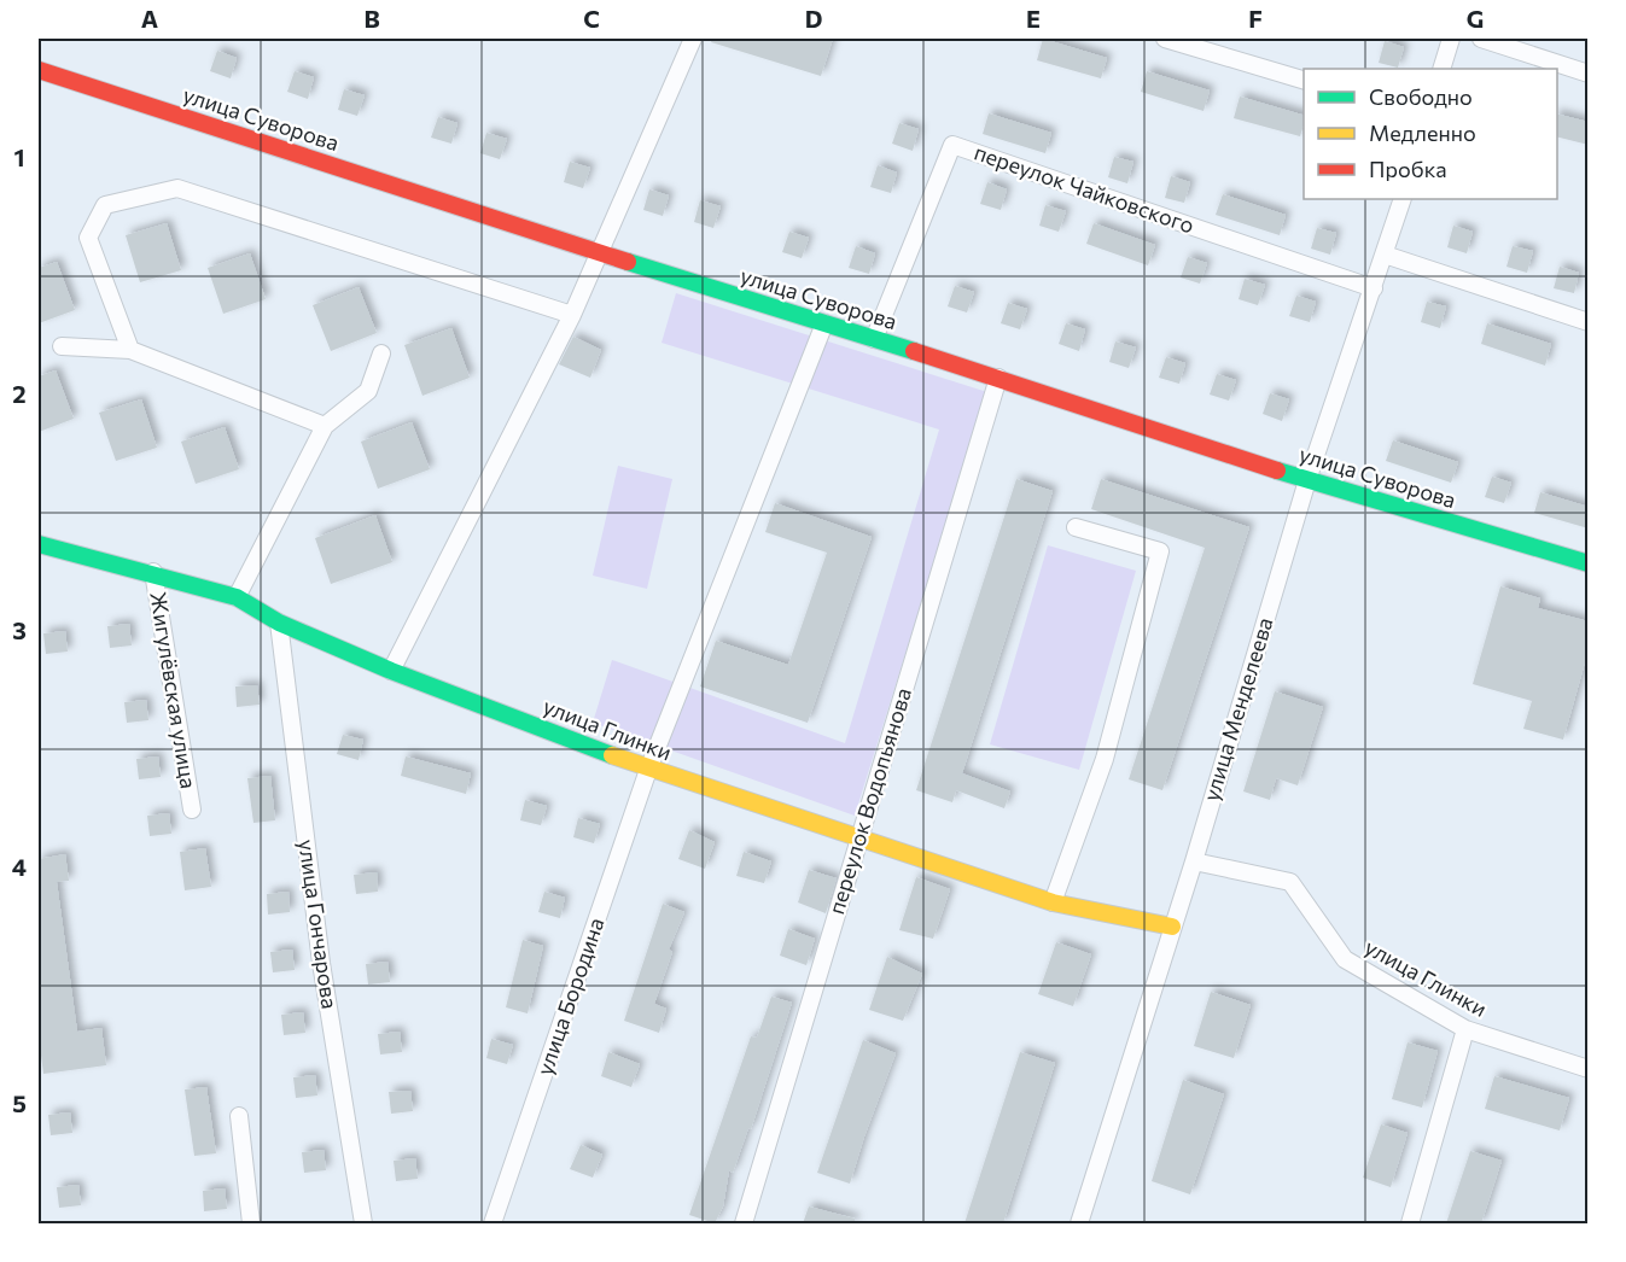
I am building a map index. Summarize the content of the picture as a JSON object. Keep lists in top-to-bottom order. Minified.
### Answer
{"streets":{"street":["улица Суворова","переулок Чайковского","Жигулёвская улица","улица Менделеева","улица Глинки","переулок Водопьянова","улица Гончарова","улица Бородина"]},"crossings":[["улица Суворова","переулок Чайковского"],["улица Суворова","улица Менделеева"],["улица Суворова","переулок Водопьянова"],["улица Суворова","улица Бородина"],["переулок Чайковского","улица Менделеева"],["Жигулёвская улица","улица Глинки"],["улица Менделеева","улица Глинки"],["улица Глинки","переулок Водопьянова"],["улица Глинки","улица Гончарова"],["улица Глинки","улица Бородина"]],"legend":["Свободно","Медленно","Пробка"],"grid":{"columns":["A","B","C","D","E","F","G"],"rows":["1","2","3","4","5"]}}
